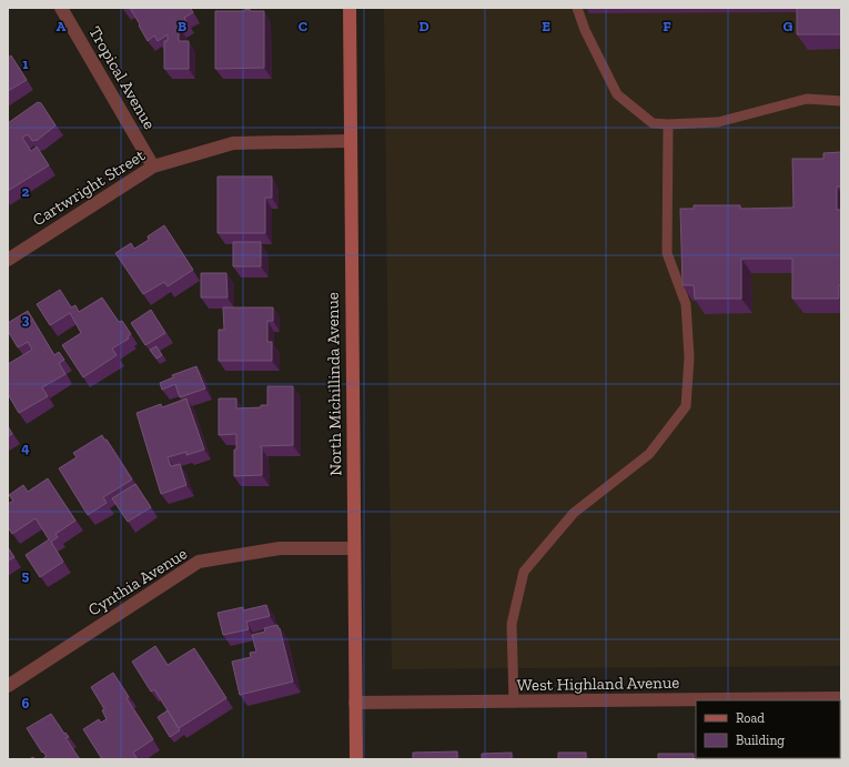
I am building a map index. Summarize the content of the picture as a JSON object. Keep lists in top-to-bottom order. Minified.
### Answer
{"streets":{"street":["Tropical Avenue","Cartwright Street","North Michillinda Avenue","Cynthia Avenue","West Highland Avenue"]},"crossings":[["Tropical Avenue","Cartwright Street"],["Cartwright Street","North Michillinda Avenue"],["North Michillinda Avenue","Cynthia Avenue"],["North Michillinda Avenue","West Highland Avenue"]],"legend":["Road","Building"],"grid":{"columns":["A","B","C","D","E","F","G"],"rows":["1","2","3","4","5","6"]}}
